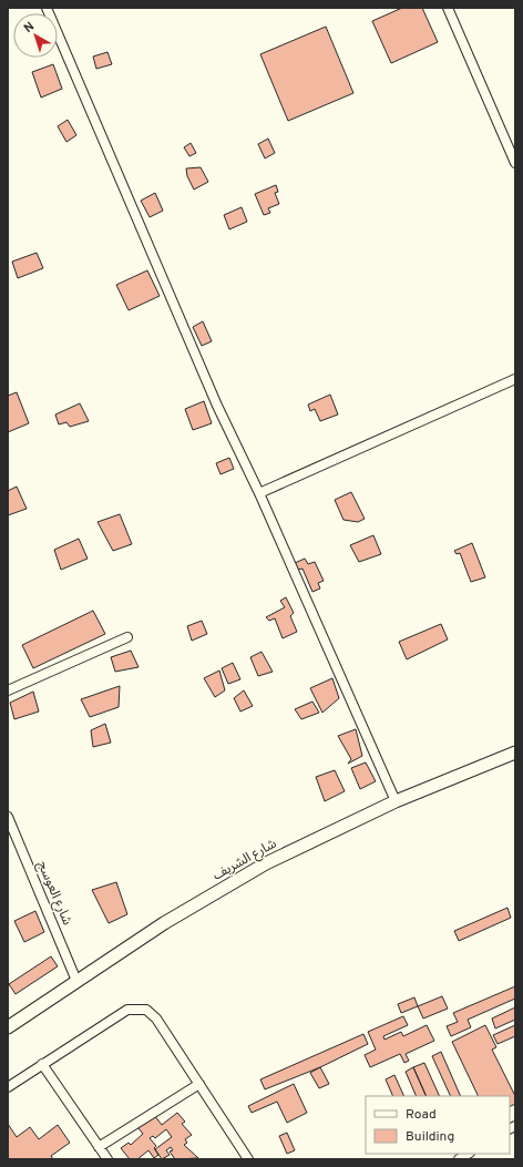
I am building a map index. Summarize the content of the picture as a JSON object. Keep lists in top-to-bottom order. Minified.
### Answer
{"streets":{"main road":["شارع الشريف"],"street":["شارع العوسج"]},"crossings":[["شارع الشريف","شارع العوسج"]],"legend":["Road","Building"],"north":"top left"}
